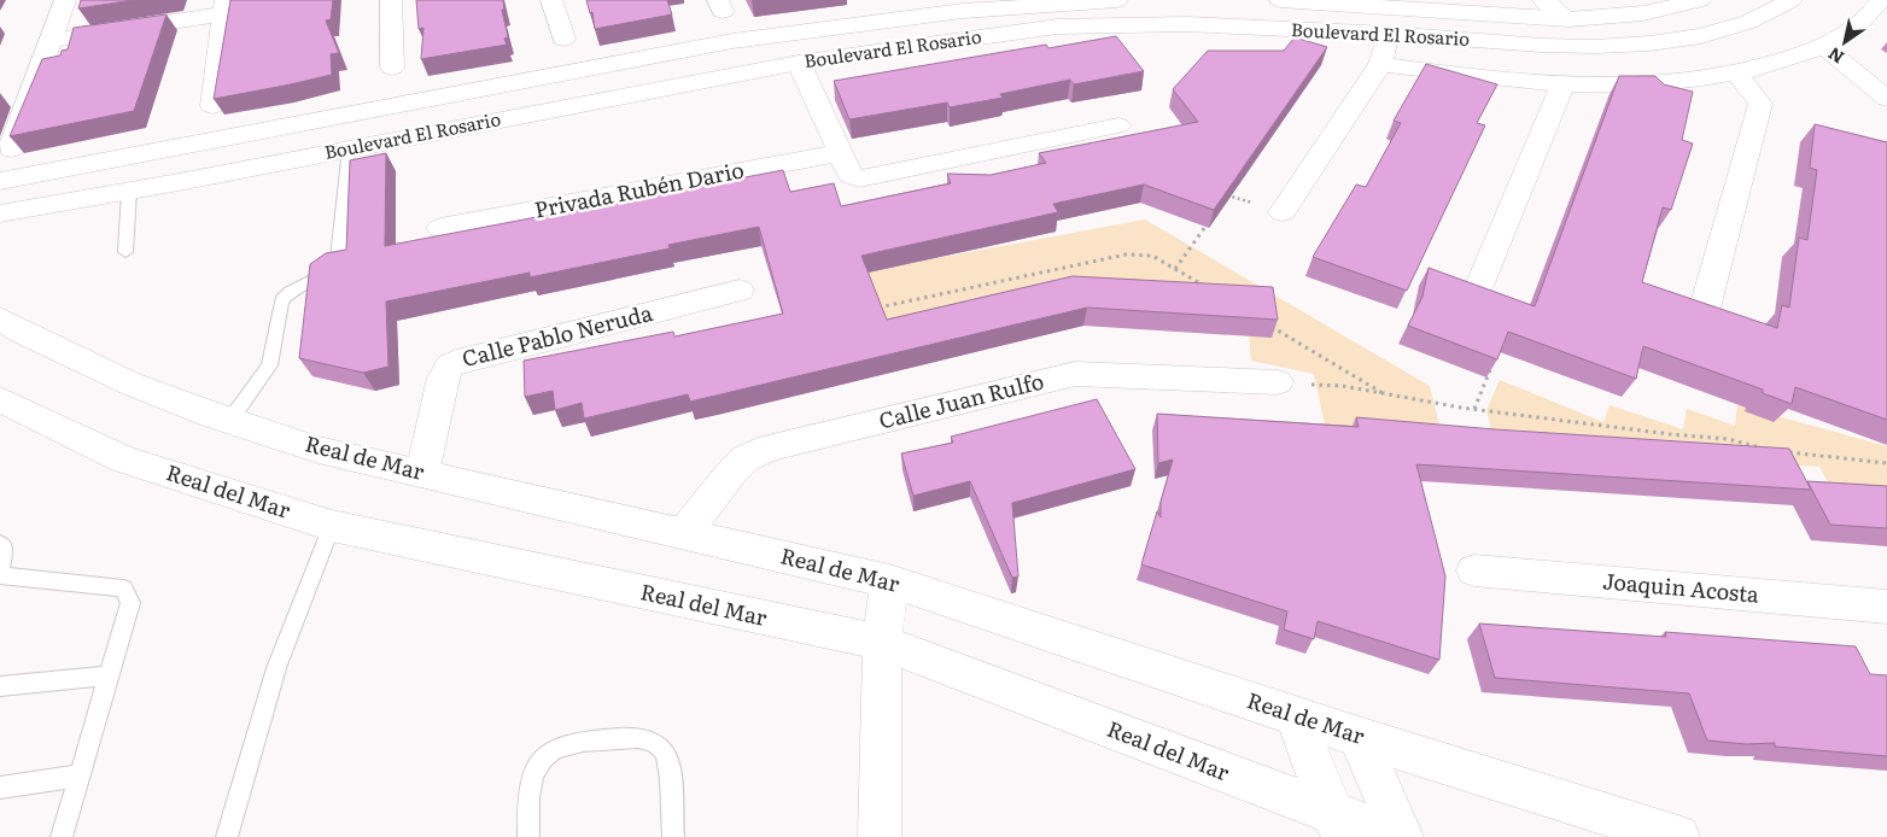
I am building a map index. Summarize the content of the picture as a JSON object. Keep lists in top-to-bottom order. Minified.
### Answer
{"streets":{"street":["Boulevard El Rosario","Privada Rubén Dario","Calle Pablo Neruda","Calle Juan Rulfo","Real de Mar","Real del Mar","Joaquin Acosta"]},"crossings":[["Calle Pablo Neruda","Real de Mar"],["Calle Juan Rulfo","Real de Mar"]],"north":"bottom left"}
